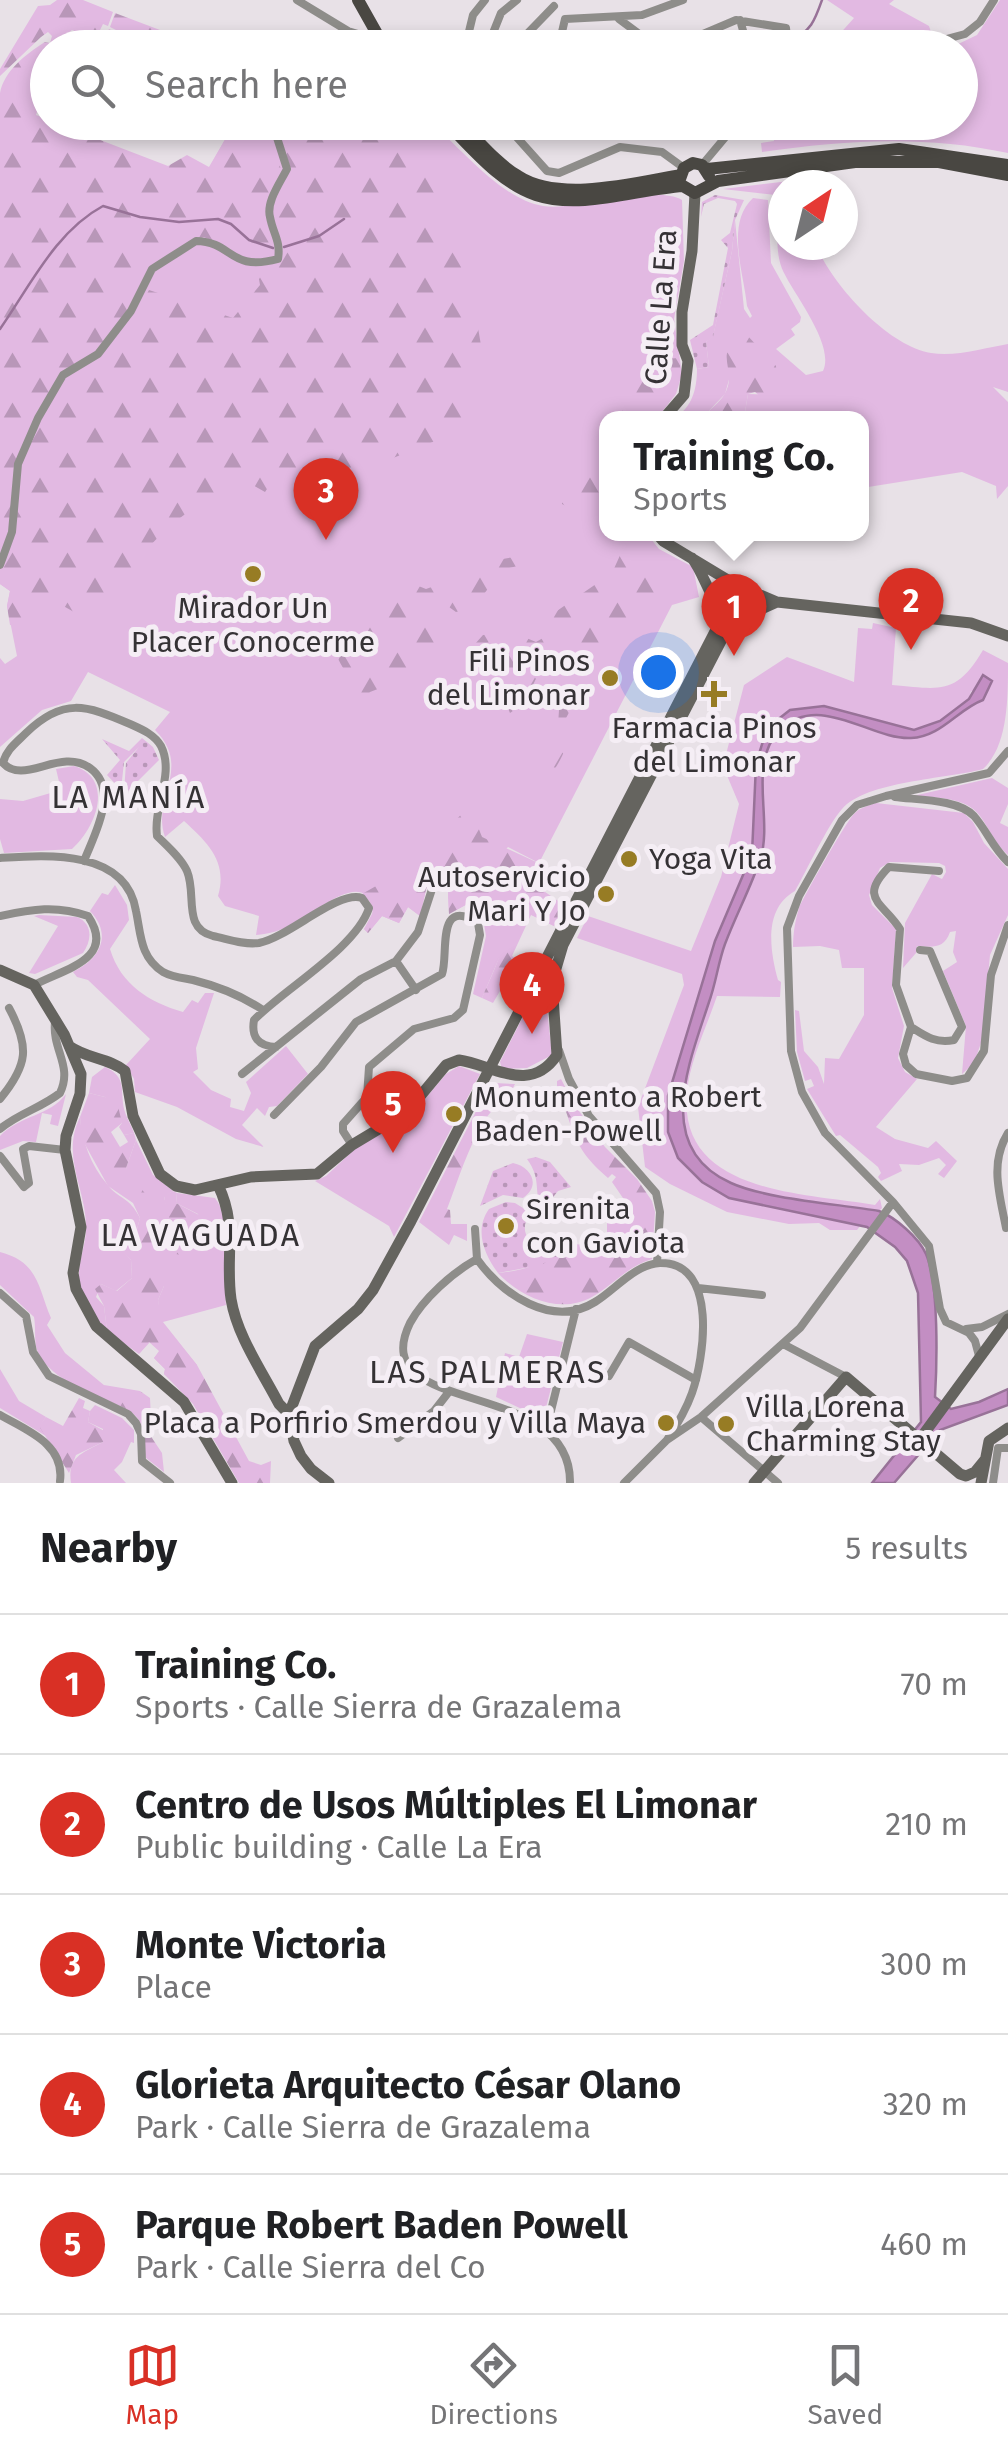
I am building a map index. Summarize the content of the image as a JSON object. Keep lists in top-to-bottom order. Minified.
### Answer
{"streets":{"street":["Calle La Era"]},"districts":["LA MANÍA","LA VAGUADA","LAS PALMERAS"],"places":{"other":["Mirador Un Placer Conocerme","Fili Pinos del Limonar","Yoga Vita","Autoservicio Mari Y Jo","Monumento a Robert Baden-Powell","Sirenita con Gaviota","Placa a Porfirio Smerdou y Villa Maya","Villa Lorena Charming Stay"],"health":["Farmacia Pinos del Limonar"]},"north":"top right","page":{"search":"Search here","popup":["Training Co.","Sports"],"pins":["3","2","1","4","5"],"heading":["Nearby","5 results"],"list":[{"mark":"1","name":"Training Co.","note":"Sports · Calle Sierra de Grazalema","value":"70 m"},{"mark":"2","name":"Centro de Usos Múltiples El Limonar","note":"Public building · Calle La Era","value":"210 m"},{"mark":"3","name":"Monte Victoria","note":"Place","value":"300 m"},{"mark":"4","name":"Glorieta Arquitecto César Olano","note":"Park · Calle Sierra de Grazalema","value":"320 m"},{"mark":"5","name":"Parque Robert Baden Powell","note":"Park · Calle Sierra del Co","value":"460 m"}],"nav":["Map","Directions","Saved"]}}
